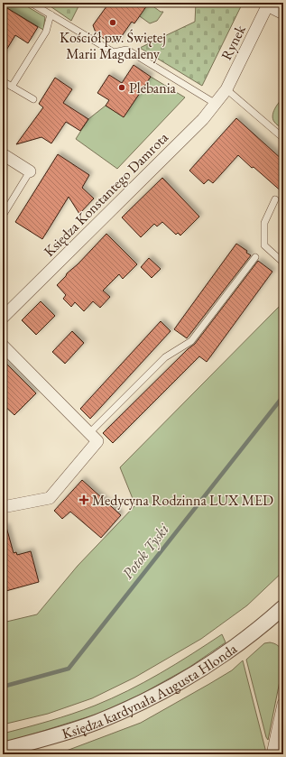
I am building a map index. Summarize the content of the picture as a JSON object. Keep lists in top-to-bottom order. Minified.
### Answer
{"streets":{"street":["Rynek","Księdza Konstantego Damrota","Księdza kardynała Augusta Hlonda"]},"crossings":[["Rynek","Księdza Konstantego Damrota"]],"water":["Potok Tyski"],"places":{"other":["Kościół pw. Świętej Marii Magdaleny","Plebania"],"health":["Medycyna Rodzinna LUX MED"]}}
